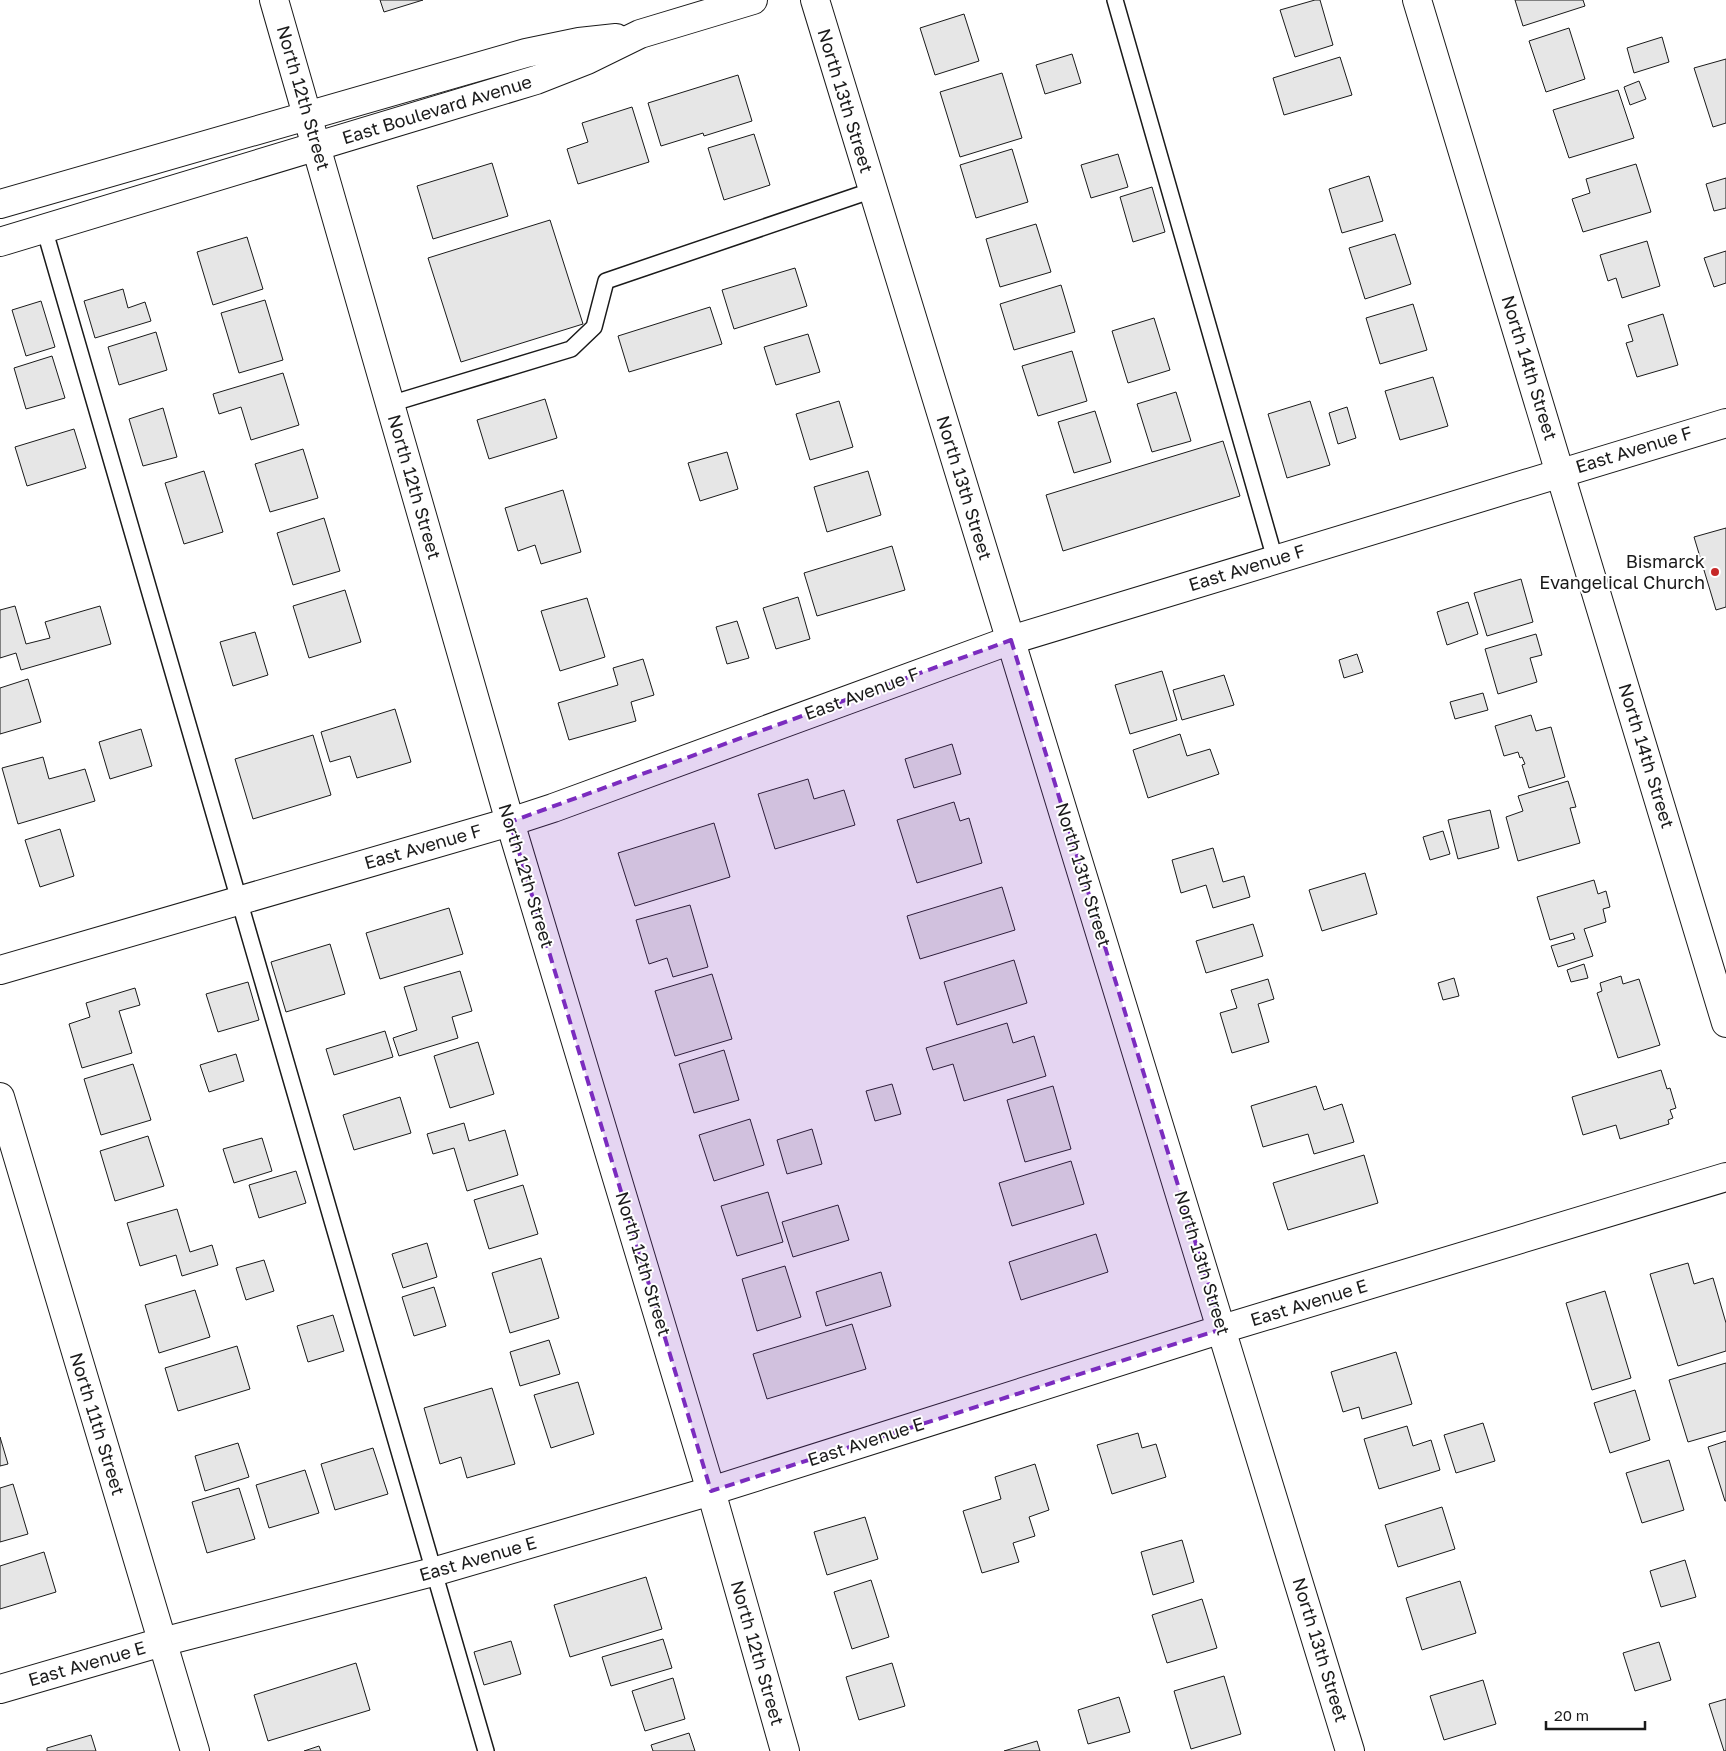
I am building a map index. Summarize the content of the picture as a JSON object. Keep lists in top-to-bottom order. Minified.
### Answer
{"streets":{"street":["North 12th Street","North 13th Street","East Boulevard Avenue","North 14th Street","East Avenue F","East Avenue E","North 11th Street"]},"crossings":[["North 12th Street","East Boulevard Avenue"],["North 12th Street","East Avenue F"],["North 12th Street","East Avenue E"],["North 13th Street","East Avenue F"],["North 13th Street","East Avenue E"],["North 14th Street","East Avenue F"],["East Avenue E","North 11th Street"]],"places":["Bismarck Evangelical Church"],"scale_bar":"20 m"}
